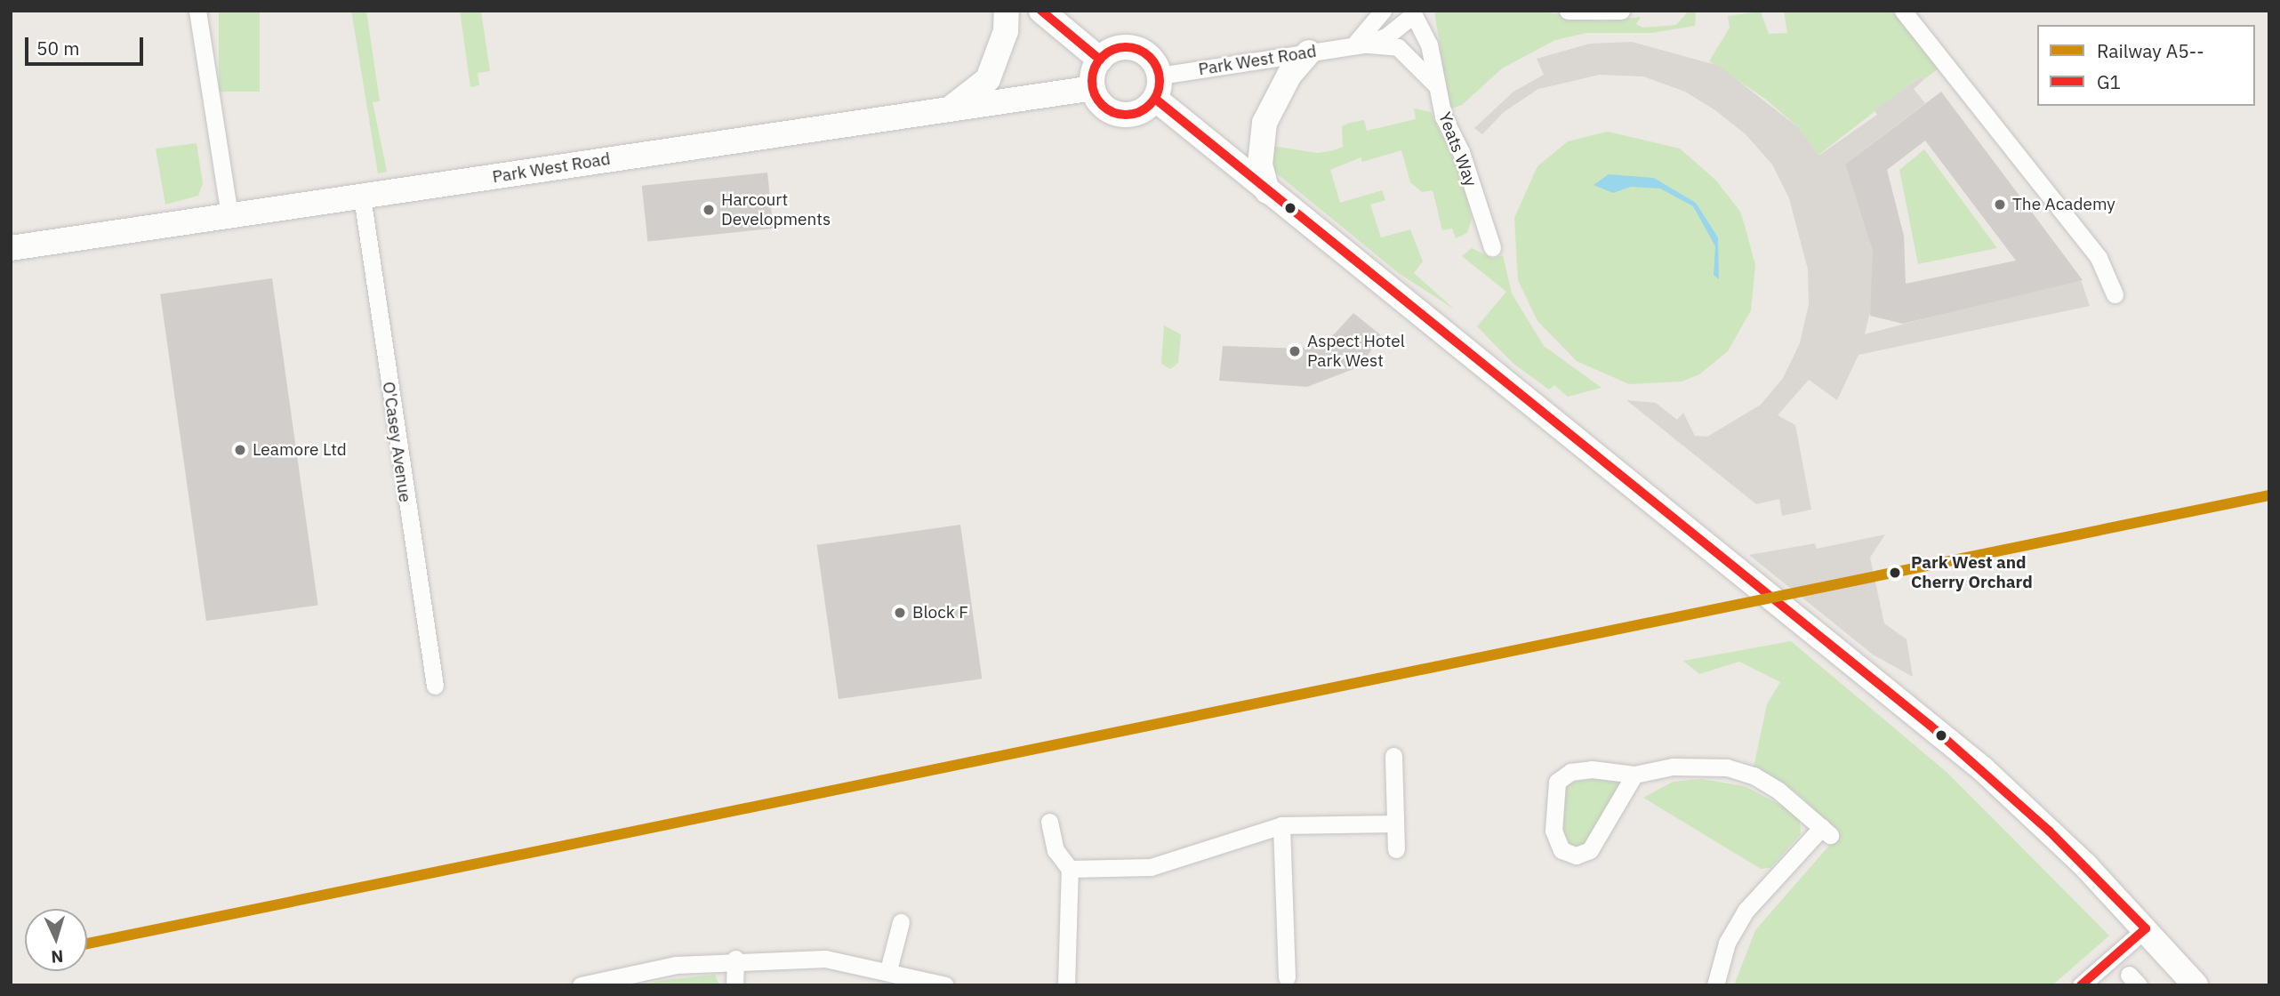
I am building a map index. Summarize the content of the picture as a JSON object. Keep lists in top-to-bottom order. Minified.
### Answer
{"streets":{"street":["Park West Road","Yeats Way","O'Casey Avenue"]},"crossings":[["Park West Road","Yeats Way"],["Park West Road","O'Casey Avenue"]],"places":["The Academy","Harcourt Developments","Aspect Hotel Park West","Leamore Ltd","Park West and Cherry Orchard","Block F"],"lines":["transit line G1","rail line A5--"],"legend":["Railway A5--","G1"],"scale_bar":"50 m","north":"bottom"}
